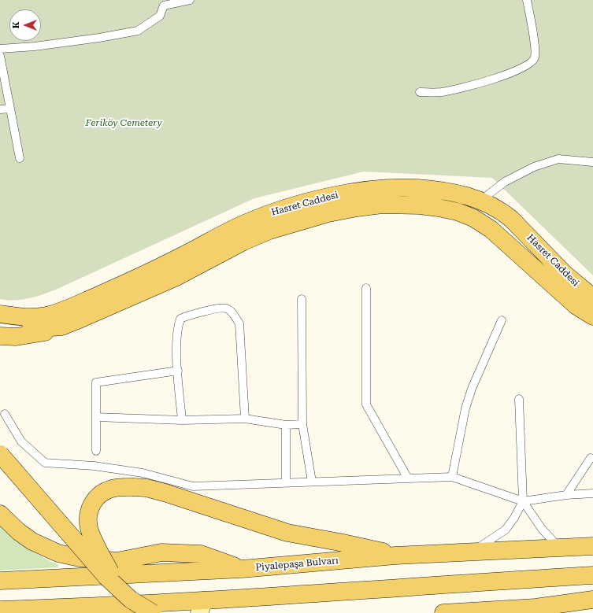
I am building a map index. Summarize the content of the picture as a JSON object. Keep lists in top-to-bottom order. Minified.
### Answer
{"streets":{"main road":["Hasret Caddesi","Piyalepaşa Bulvarı"]},"parks":["Feriköy Cemetery"],"north":"left"}
